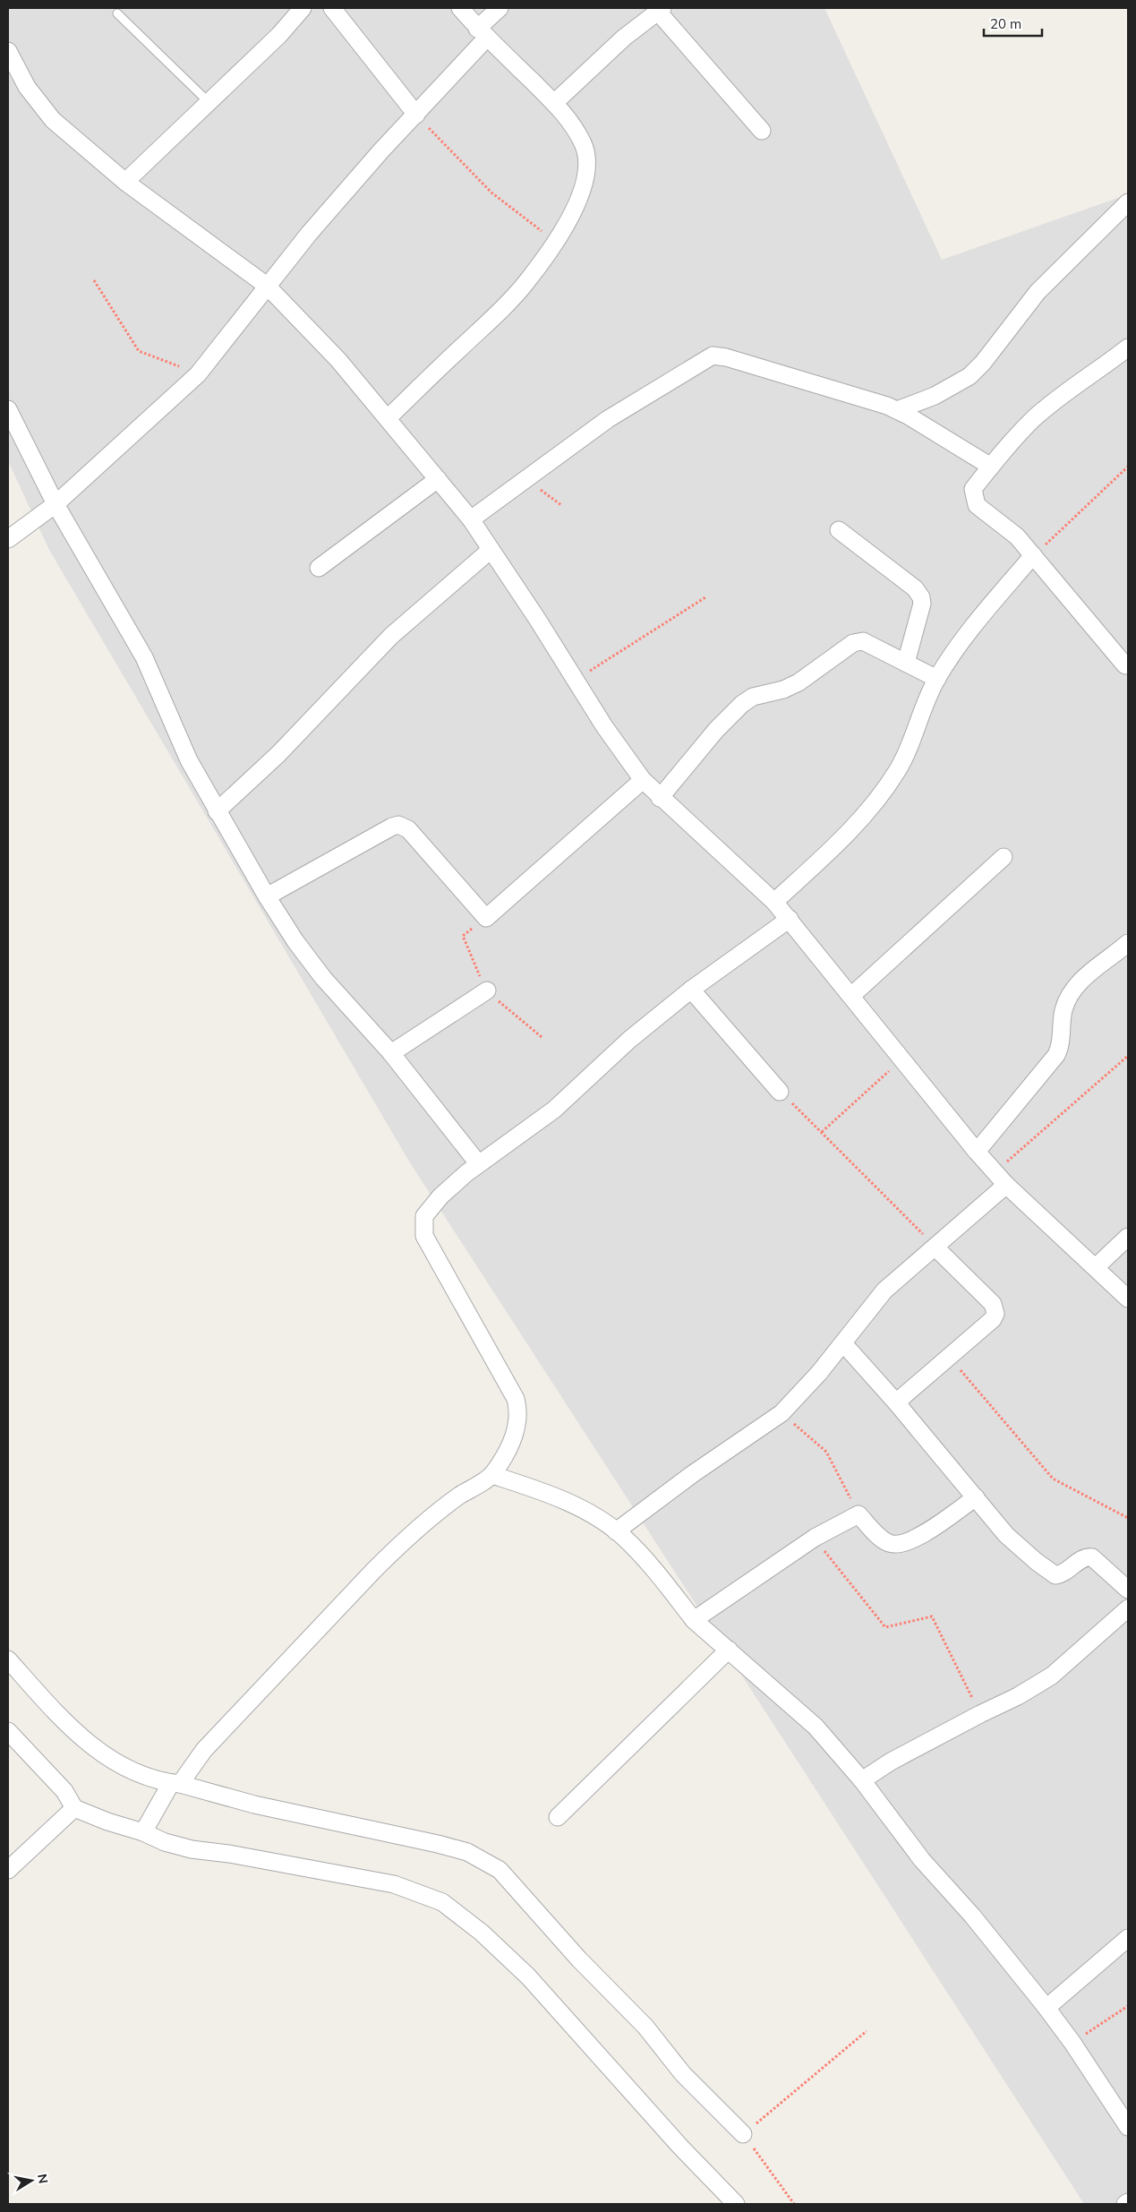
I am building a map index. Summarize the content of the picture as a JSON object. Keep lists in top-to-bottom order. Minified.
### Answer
{"scale_bar":"20 m","north":"right"}
